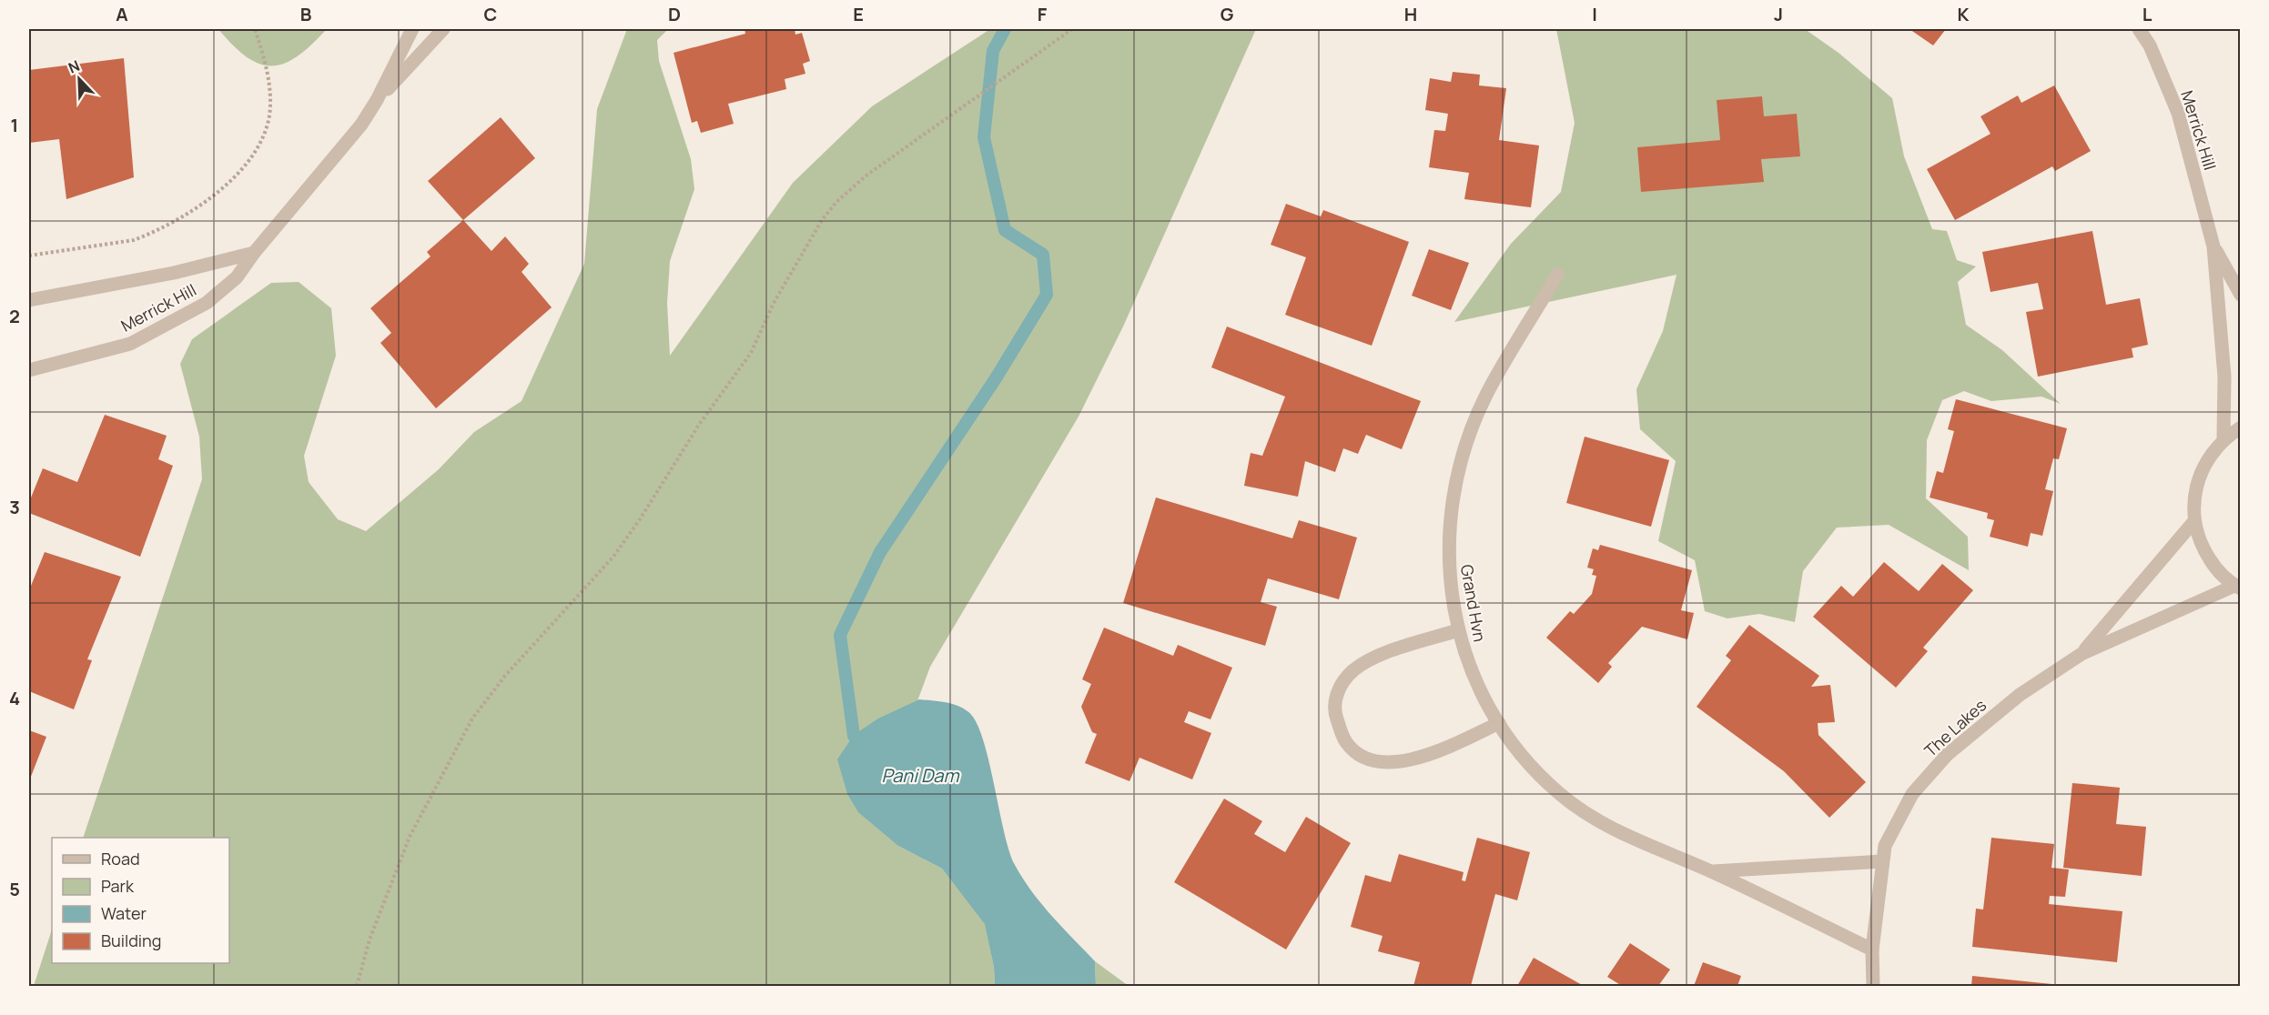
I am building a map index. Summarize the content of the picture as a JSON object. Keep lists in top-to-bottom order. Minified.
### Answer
{"streets":{"street":["Merrick Hill","Grand Hvn","The Lakes"]},"crossings":[["Grand Hvn","The Lakes"]],"water":["Pani Dam"],"legend":["Road","Park","Water","Building"],"north":"top left","grid":{"columns":["A","B","C","D","E","F","G","H","I","J","K","L"],"rows":["1","2","3","4","5"]}}
